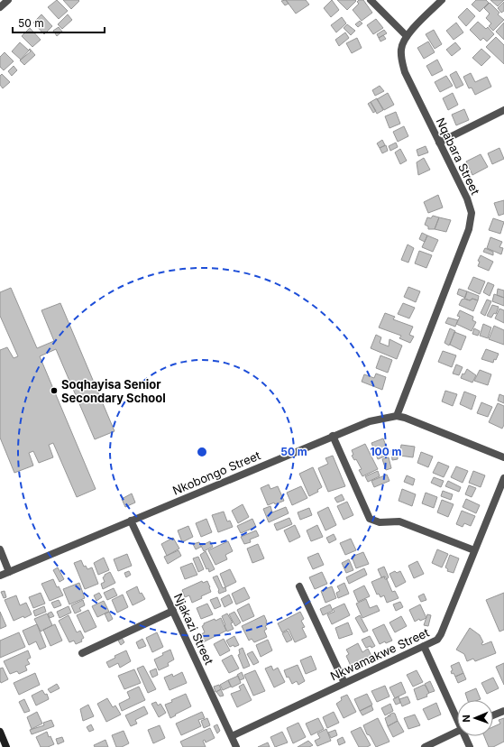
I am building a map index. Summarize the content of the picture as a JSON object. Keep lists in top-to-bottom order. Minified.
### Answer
{"streets":{"street":["Nqabara Street","Nkobongo Street","Njakazi Street","Nkwamakwe Street"]},"crossings":[["Nqabara Street","Nkobongo Street"],["Nkobongo Street","Njakazi Street"],["Njakazi Street","Nkwamakwe Street"]],"places":["Soqhayisa Senior Secondary School"],"scale_bar":"50 m","north":"left","rings":["50 m","100 m"]}
